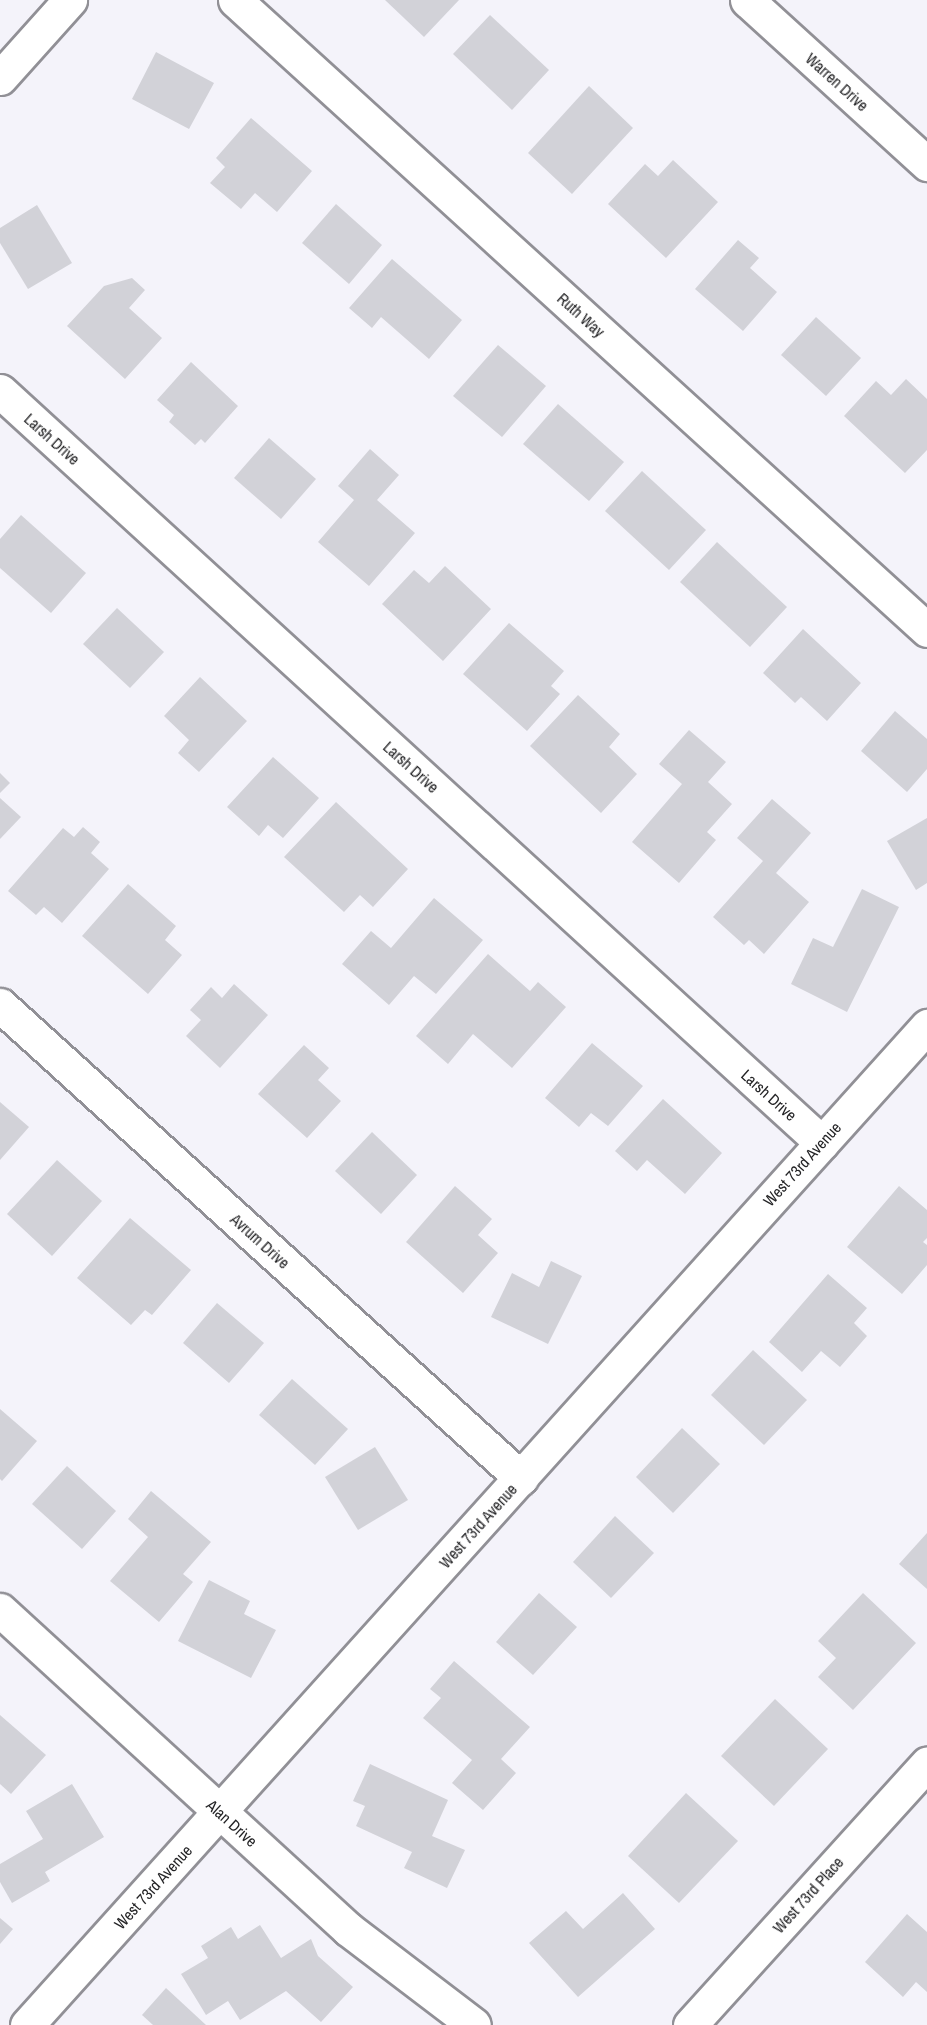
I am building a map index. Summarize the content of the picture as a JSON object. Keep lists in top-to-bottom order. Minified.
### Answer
{"streets":{"street":["Warren Drive","Ruth Way","Larsh Drive","West 73rd Avenue","Avrum Drive","Alan Drive","West 73rd Place"]},"crossings":[["Larsh Drive","West 73rd Avenue"],["West 73rd Avenue","Avrum Drive"],["West 73rd Avenue","Alan Drive"]]}
